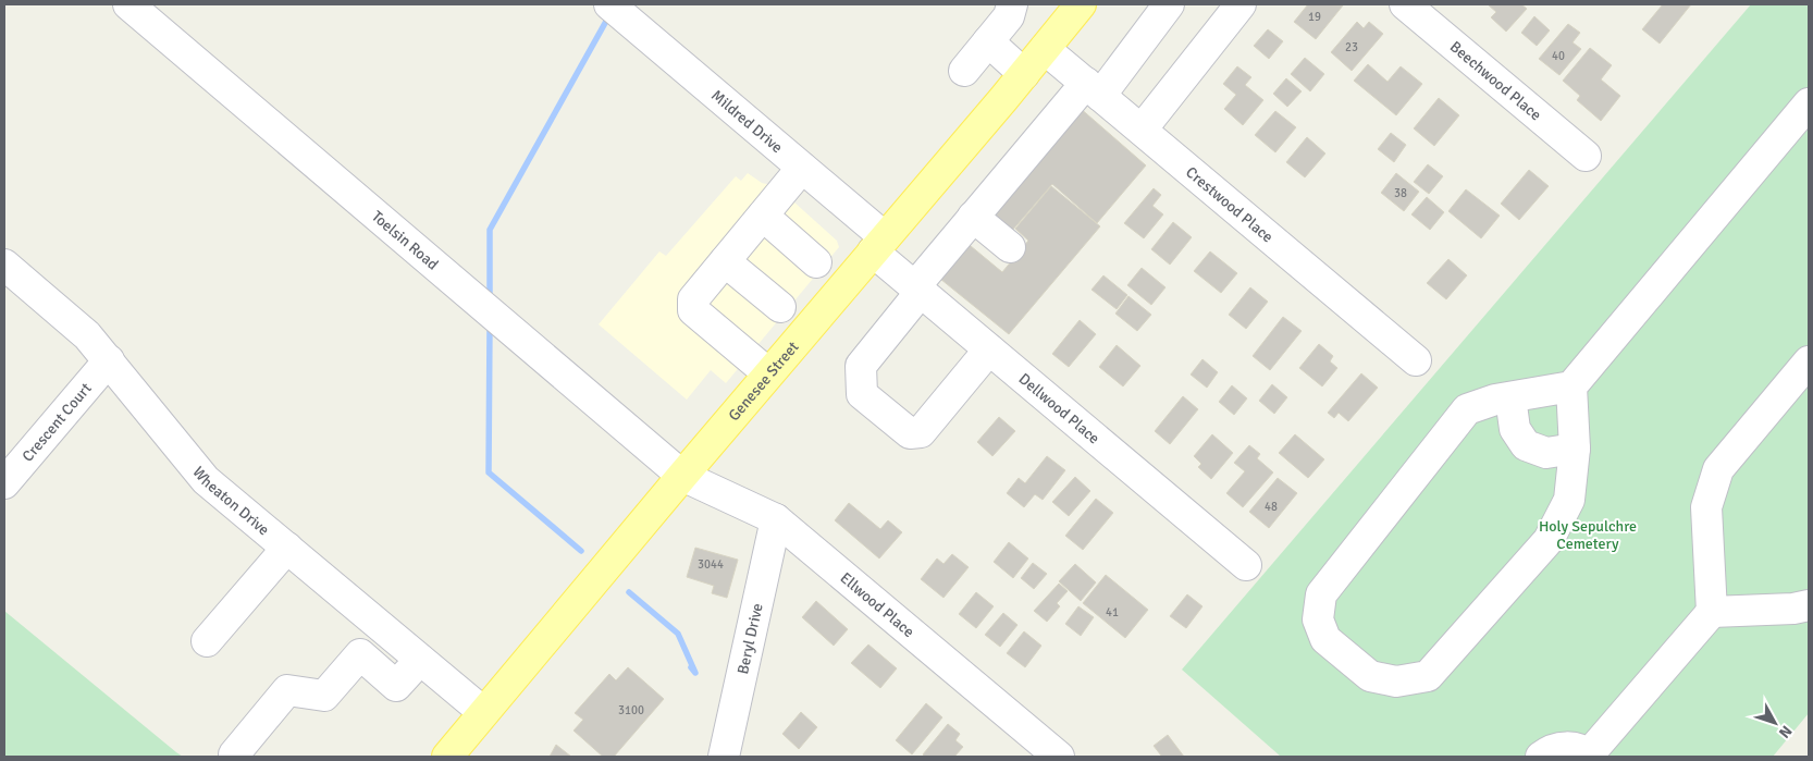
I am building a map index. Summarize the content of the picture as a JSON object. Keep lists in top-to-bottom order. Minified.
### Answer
{"streets":{"main road":["Genesee Street"],"street":["Beechwood Place","Mildred Drive","Crestwood Place","Toelsin Road","Dellwood Place","Crescent Court","Wheaton Drive","Ellwood Place","Beryl Drive"]},"crossings":[["Mildred Drive","Genesee Street"],["Mildred Drive","Dellwood Place"],["Crestwood Place","Genesee Street"],["Toelsin Road","Genesee Street"],["Toelsin Road","Ellwood Place"],["Genesee Street","Dellwood Place"],["Genesee Street","Wheaton Drive"],["Genesee Street","Ellwood Place"],["Crescent Court","Wheaton Drive"],["Ellwood Place","Beryl Drive"]],"parks":["Holy Sepulchre Cemetery"],"house_numbers":["19","23","40","38","48","3044","41","3100"],"north":"bottom right"}
